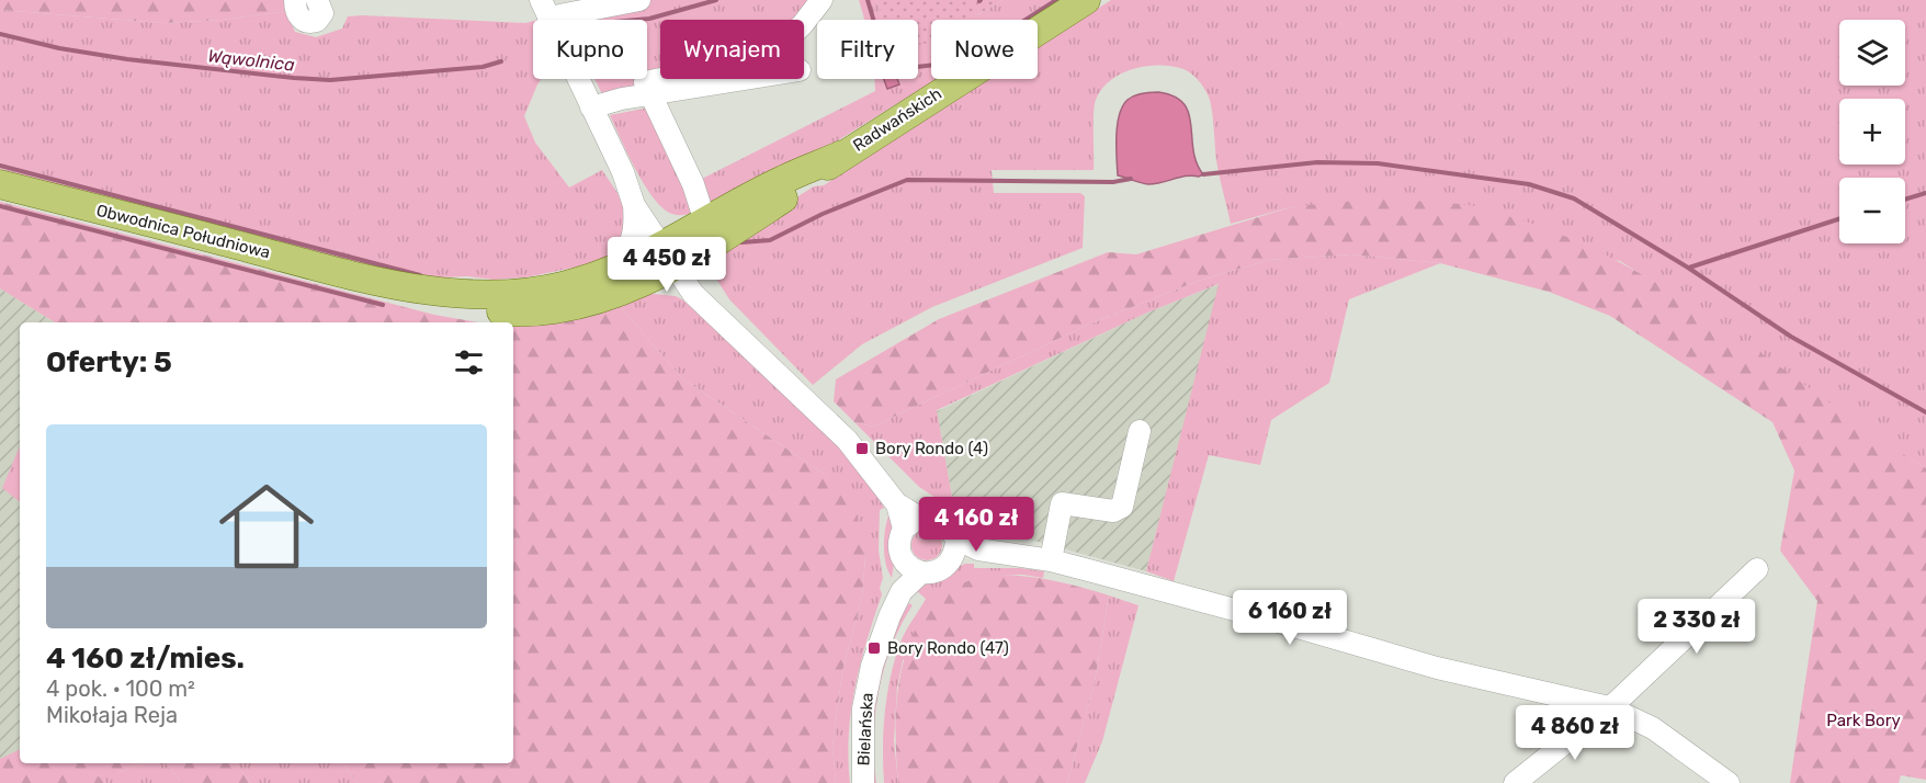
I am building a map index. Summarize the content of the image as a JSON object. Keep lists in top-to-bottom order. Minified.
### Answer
{"streets":{"main road":["Radwańskich","Obwodnica Południowa"],"street":["Bielańska"]},"crossings":[["Radwańskich","Obwodnica Południowa"]],"water":["Wąwolnica"],"parks":["Park Bory"],"places":{"transit":["Bory Rondo (4)","Bory Rondo (47)"]},"page":{"map_buttons":["+","−"],"chip":["Kupno","Wynajem","Filtry","Nowe"],"price":["4 450 zł","4 160 zł","6 160 zł","2 330 zł","4 860 zł"],"heading":"Oferty: 5","list":[{"name":"4 160 zł/mies.","note":"4 pok. · 100 m² · Mikołaja Reja"}]}}
